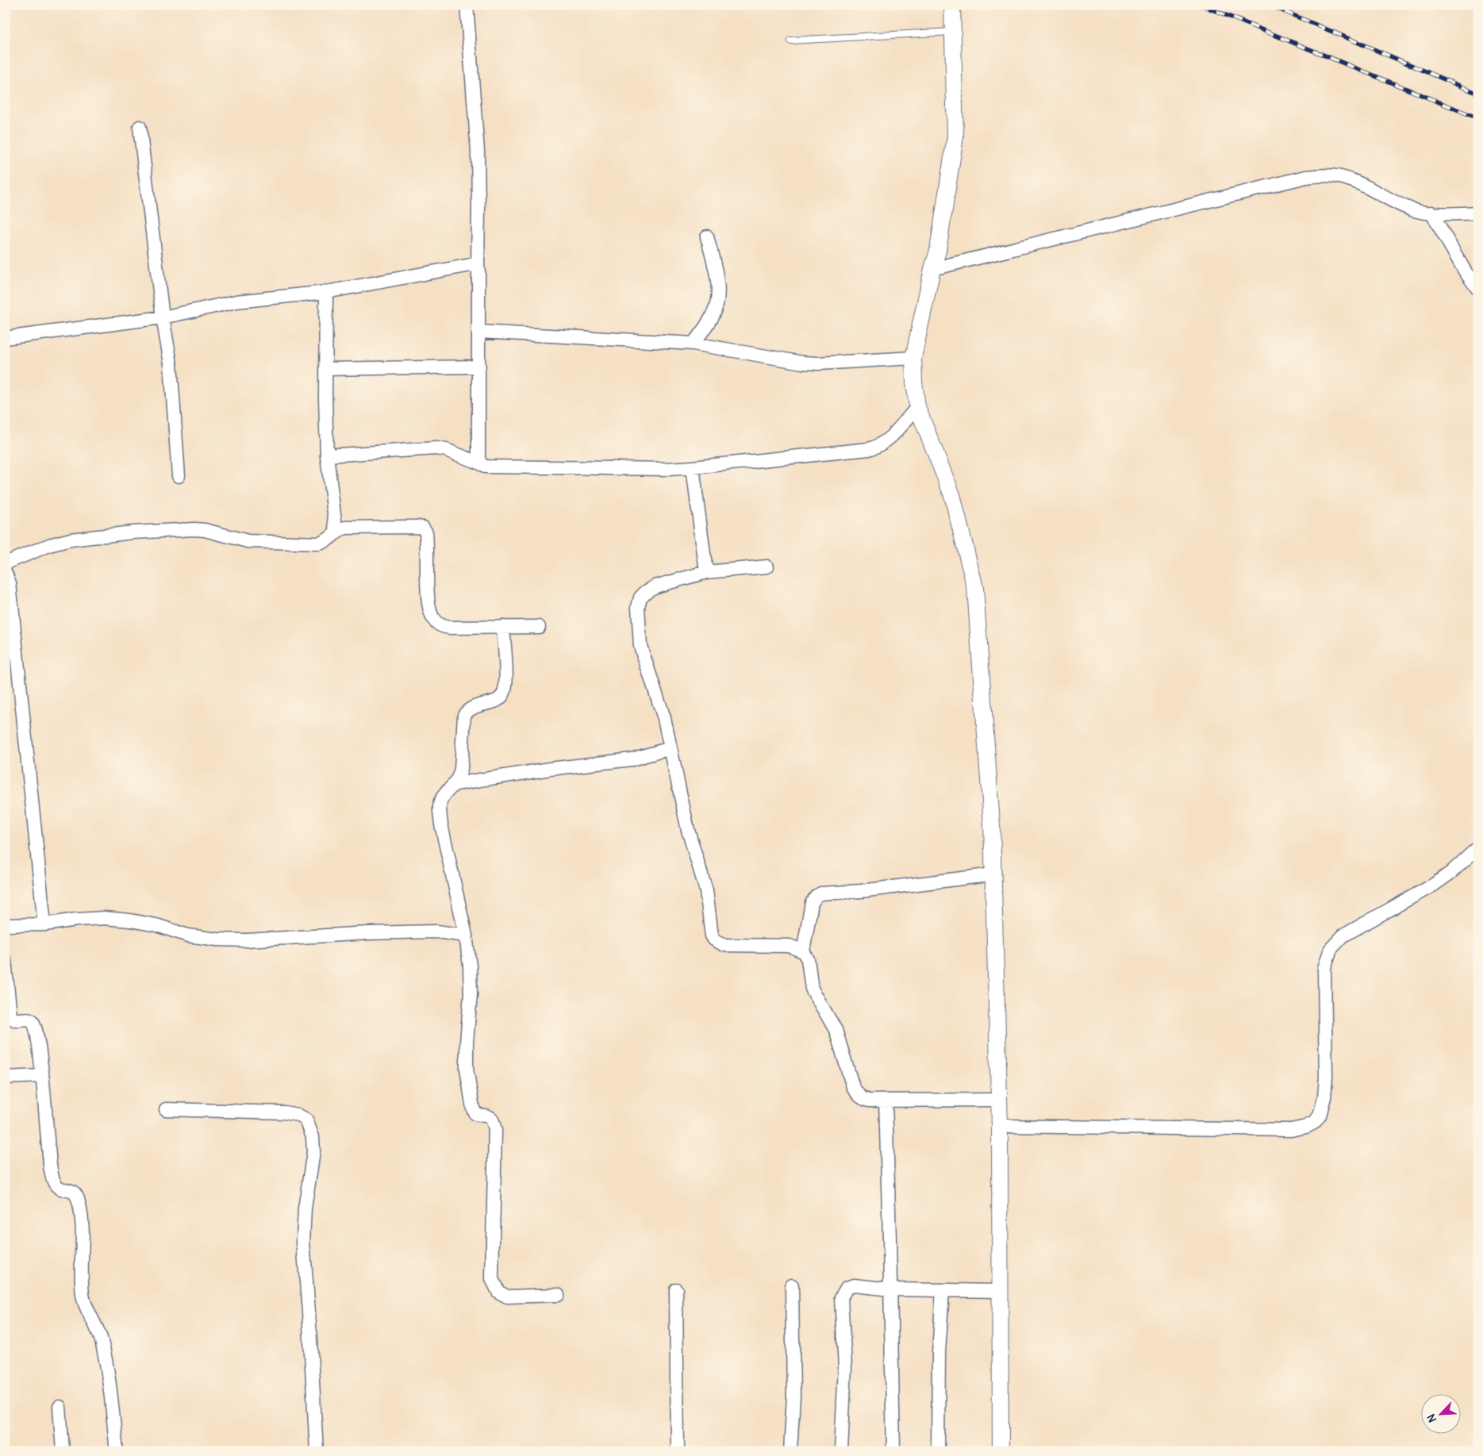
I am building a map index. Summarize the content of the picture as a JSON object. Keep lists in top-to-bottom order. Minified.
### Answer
{"north":"bottom left"}
